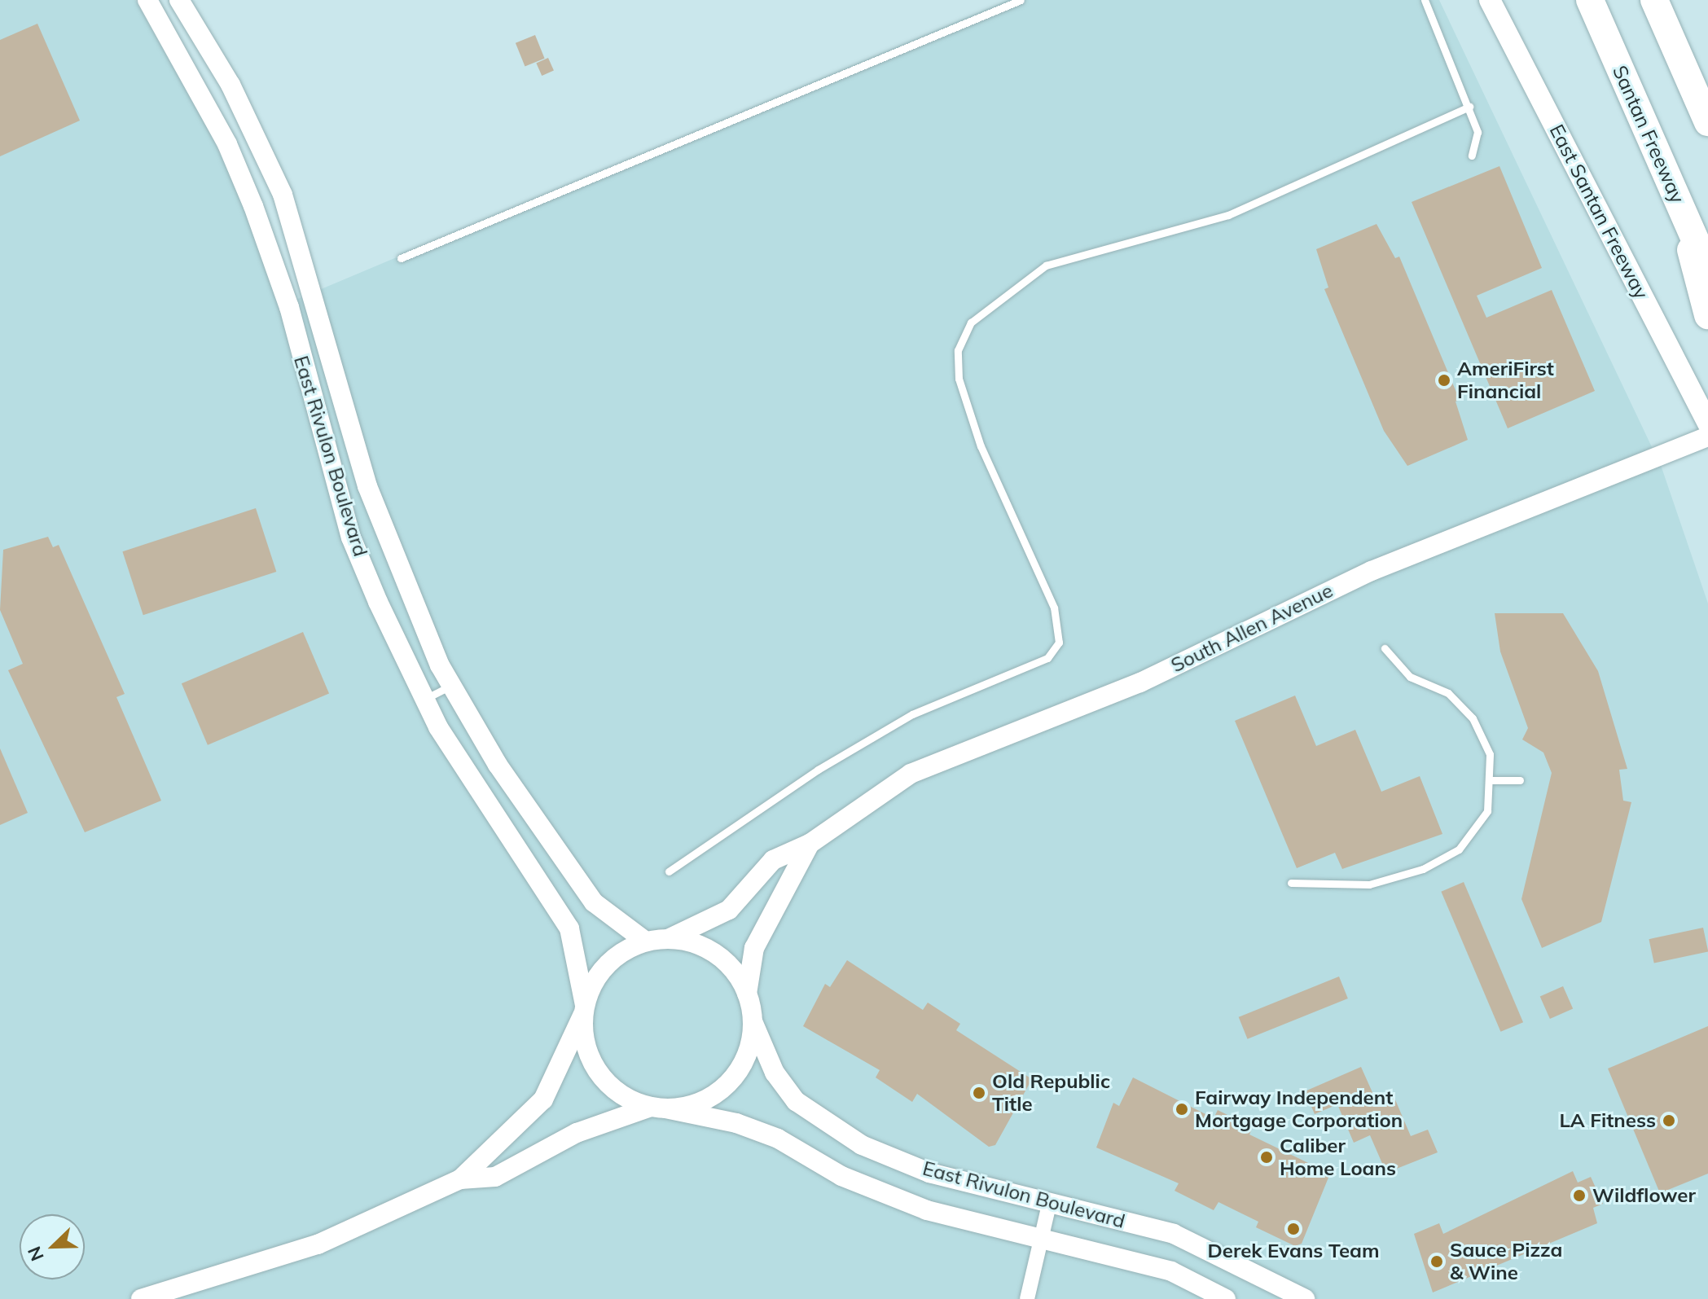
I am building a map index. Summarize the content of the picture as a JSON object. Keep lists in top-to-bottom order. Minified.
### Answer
{"streets":{"highway":["Santan Freeway"],"main road":["East Santan Freeway"],"street":["East Rivulon Boulevard","South Allen Avenue"]},"crossings":[["East Rivulon Boulevard","South Allen Avenue"]],"places":["AmeriFirst Financial","Old Republic Title","Fairway Independent Mortgage Corporation","LA Fitness","Caliber Home Loans","Wildflower","Derek Evans Team","Sauce Pizza & Wine"],"north":"bottom left"}
